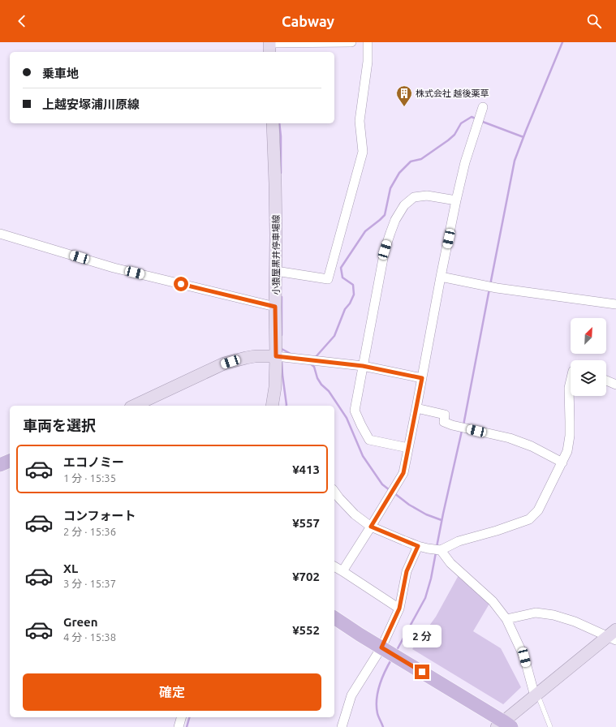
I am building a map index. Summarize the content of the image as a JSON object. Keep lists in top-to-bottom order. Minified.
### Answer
{"streets":{"main road":["小猿屋黒井停車場線"]},"places":{"building":["株式会社 越後薬草"]},"north":"top right","page":{"header":"Cabway","banner":["乗車地","上越安塚浦川原線"],"heading":"車両を選択","list":[{"name":"エコノミー","note":"1 分 · 15:35","value":"¥413"},{"name":"コンフォート","note":"2 分 · 15:36","value":"¥557"},{"name":"XL","note":"3 分 · 15:37","value":"¥702"},{"name":"Green","note":"4 分 · 15:38","value":"¥552"}],"bubble":"2 分","buttons":"確定"}}
